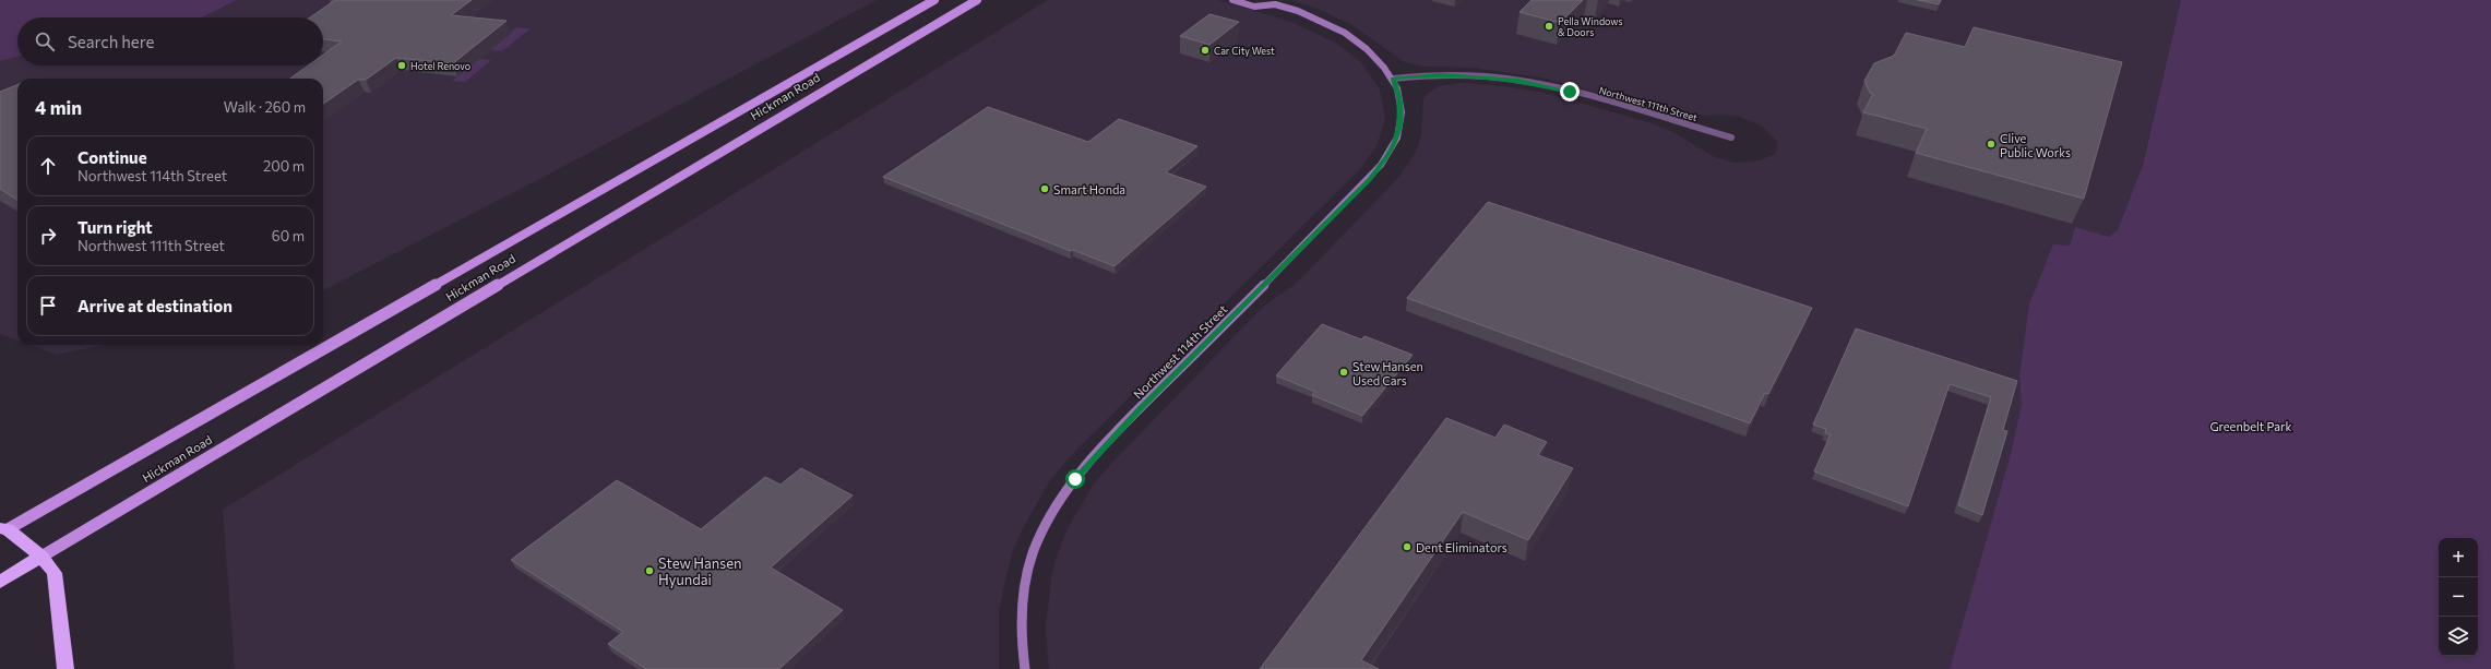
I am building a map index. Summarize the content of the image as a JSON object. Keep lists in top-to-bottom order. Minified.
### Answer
{"streets":{"highway":["Hickman Road"],"street":["Northwest 111th Street","Northwest 114th Street"]},"crossings":[["Northwest 111th Street","Northwest 114th Street"]],"parks":["Greenbelt Park"],"places":["Pella Windows & Doors","Car City West","Hotel Renovo","Clive Public Works","Smart Honda","Stew Hansen Used Cars","Dent Eliminators","Stew Hansen Hyundai"],"page":{"search":"Search here","heading":["4 min","Walk · 260 m"],"list":[["Continue","Northwest 114th Street","200 m"],["Turn right","Northwest 111th Street","60 m"],"Arrive at destination"],"map_buttons":["+","−"]}}
